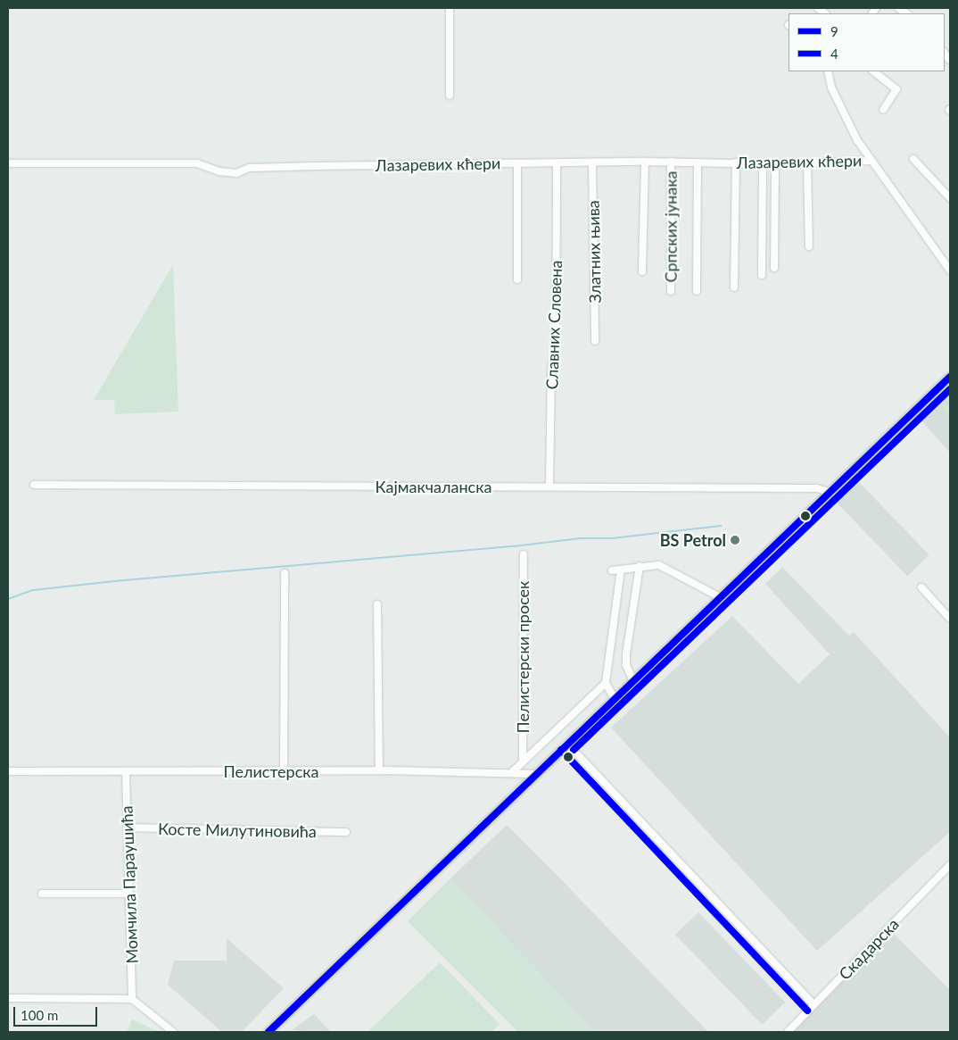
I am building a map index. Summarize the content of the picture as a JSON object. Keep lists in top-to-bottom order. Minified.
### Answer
{"streets":{"street":["Лазаревих кћери","Српских јунака","Златних њива","Славних Словена","Кајмакчаланска","Пелистерски просек","Пелистерска","Косте Милутиновића","Момчила Параушића","Скадарска"]},"crossings":[["Лазаревих кћери","Српских јунака"],["Лазаревих кћери","Златних њива"],["Лазаревих кћери","Славних Словена"],["Славних Словена","Кајмакчаланска"],["Пелистерска","Момчила Параушића"],["Косте Милутиновића","Момчила Параушића"]],"places":["BS Petrol"],"lines":["transit line 9","transit line 4"],"legend":["9","4"],"scale_bar":"100 m"}
